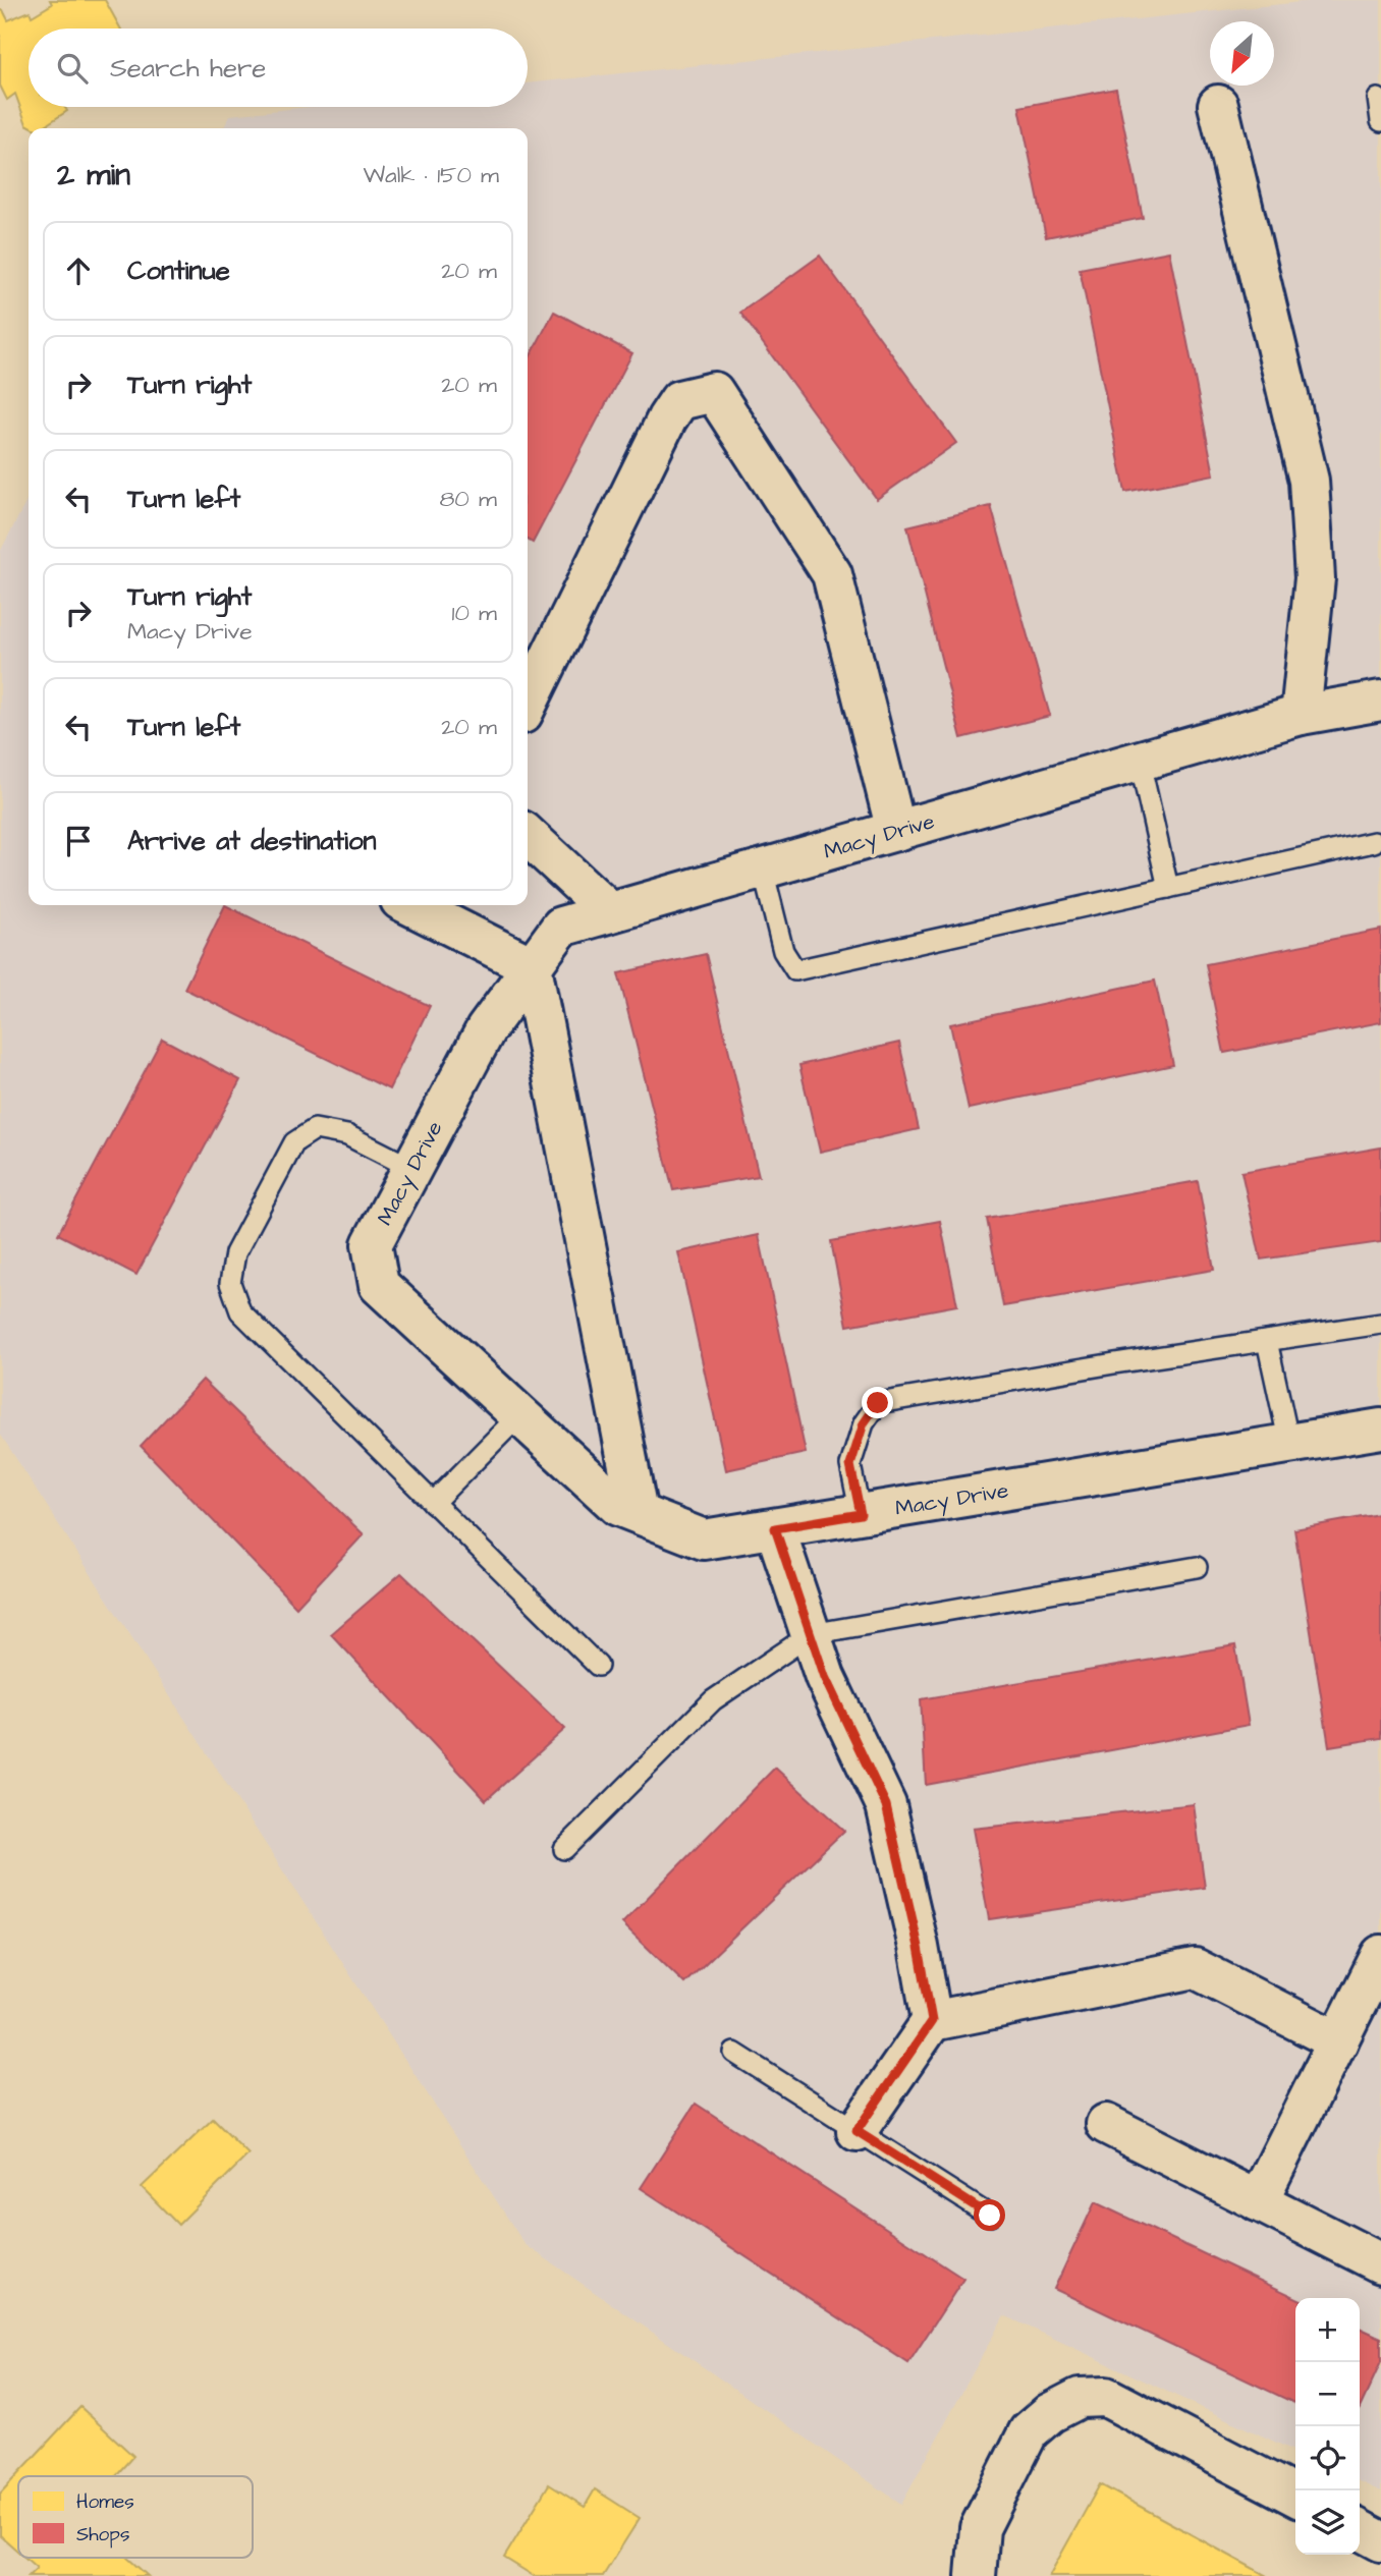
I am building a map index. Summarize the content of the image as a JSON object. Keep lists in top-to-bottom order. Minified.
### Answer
{"streets":{"street":["Macy Drive"]},"legend":["Homes","Shops"],"north":"bottom left","page":{"search":"Search here","heading":["2 min","Walk · 150 m"],"list":[["Continue","20 m"],["Turn right","20 m"],["Turn left","80 m"],["Turn right","Macy Drive","10 m"],["Turn left","20 m"],"Arrive at destination"],"map_buttons":["+","−"]}}
